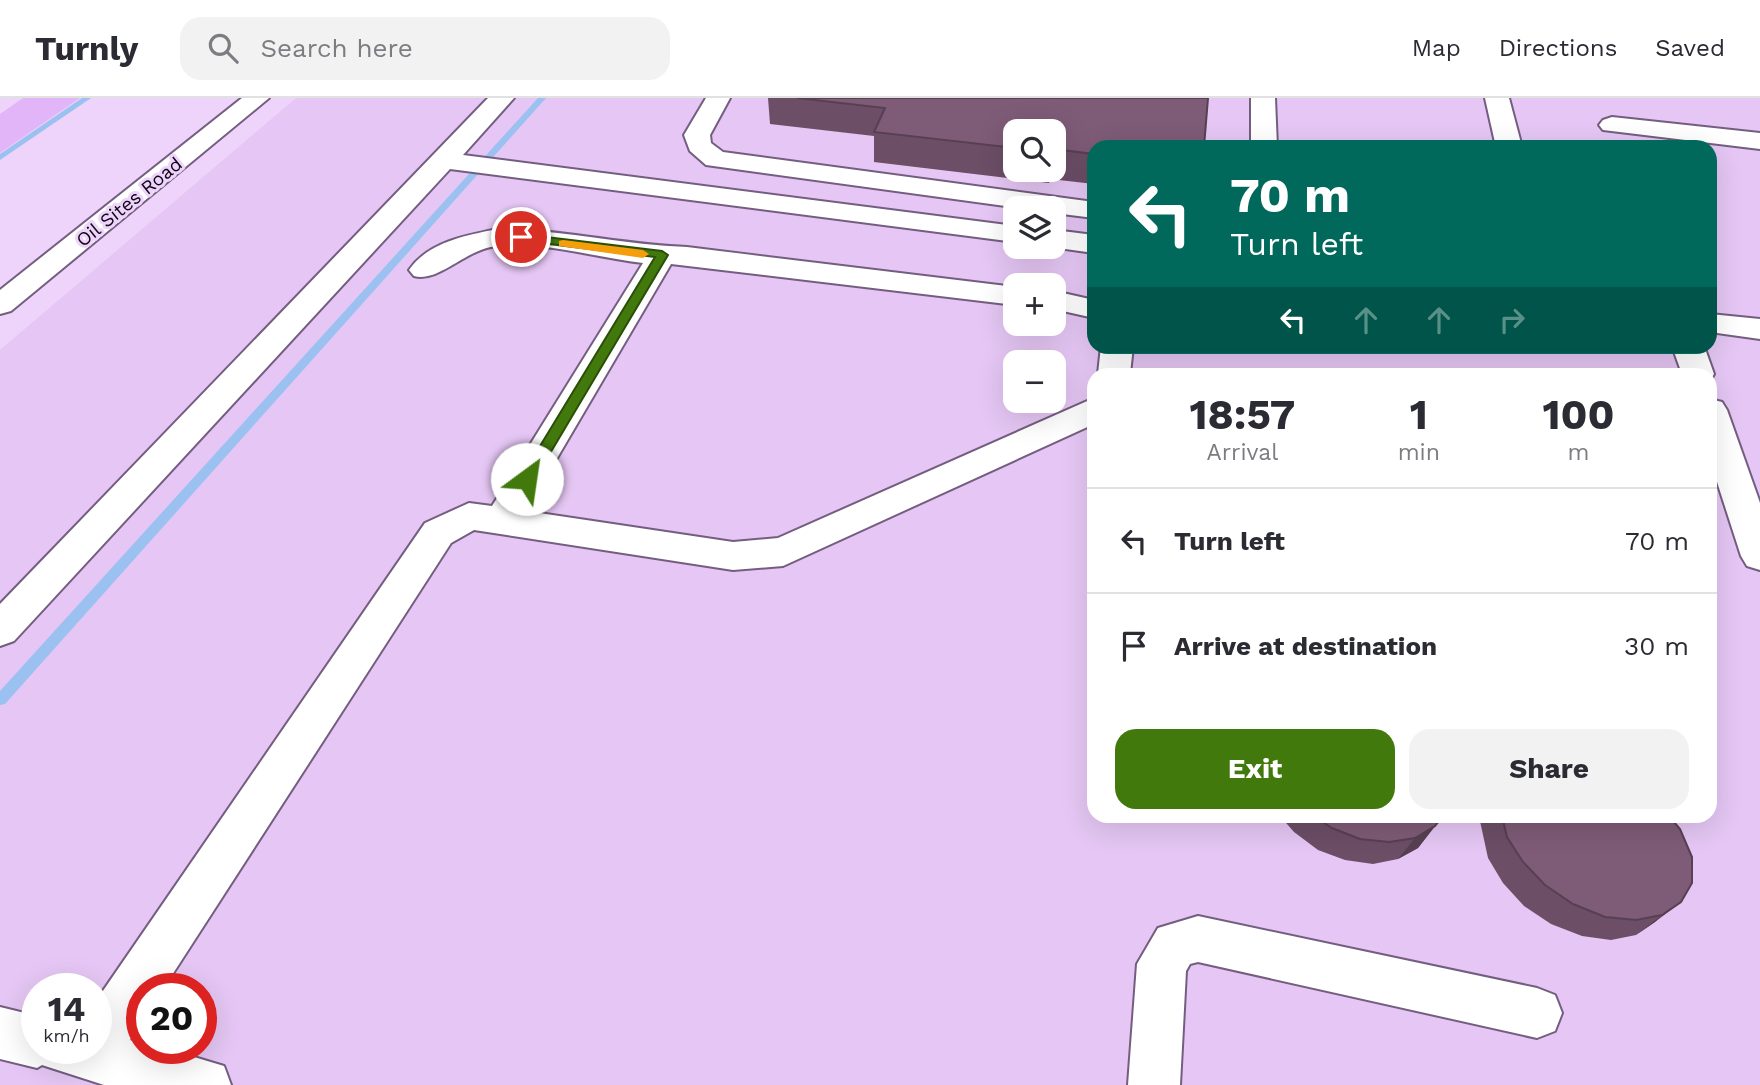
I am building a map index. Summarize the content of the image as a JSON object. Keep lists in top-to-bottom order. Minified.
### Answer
{"streets":{"lane":["Oil Sites Road"]},"page":{"header":"Turnly","search":"Search here","nav":["Map","Directions","Saved"],"map_buttons":["+","−"],"turn":["70 m","Turn left"],"eta":["18:57","Arrival","1","min","100","m"],"list":[{"name":"Turn left","value":"70 m"},{"name":"Arrive at destination","value":"30 m"}],"buttons":["Exit","Share"],"speed":"14 km/h","limit":"20"}}
